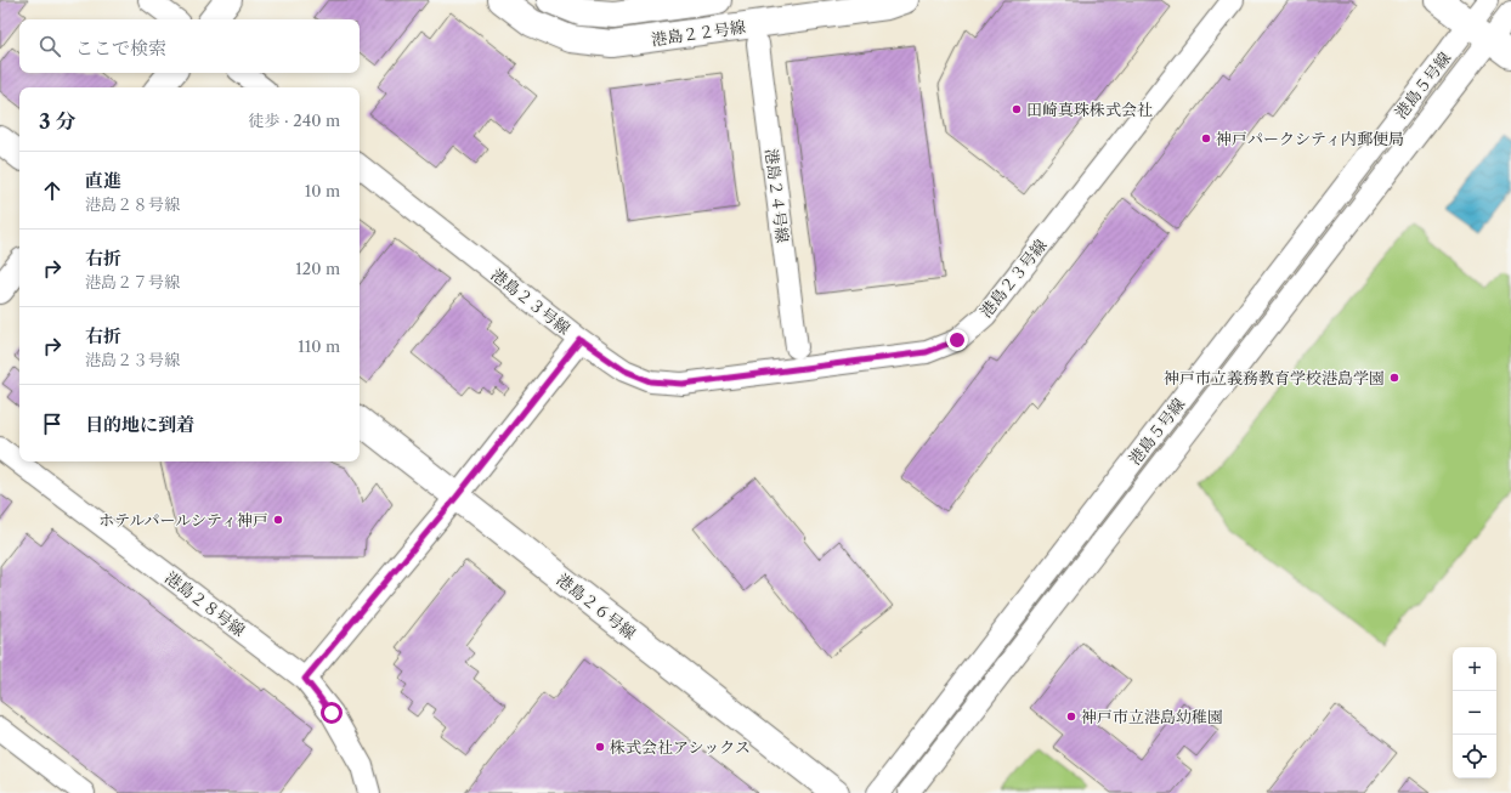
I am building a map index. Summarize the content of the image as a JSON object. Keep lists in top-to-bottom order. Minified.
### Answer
{"streets":{"street":["港島２２号線","港島５号線","港島２４号線","港島２３号線","港島２８号線","港島２６号線"]},"places":["田崎真珠株式会社","神戸パークシティ内郵便局","神戸市立義務教育学校港島学園","ホテルパールシティ神戸","神戸市立港島幼稚園","株式会社アシックス"],"page":{"search":"ここで検索","heading":["3 分","徒歩 · 240 m"],"list":[["直進","港島２８号線","10 m"],["右折","港島２７号線","120 m"],["右折","港島２３号線","110 m"],"目的地に到着"],"map_buttons":["+","−"]}}
